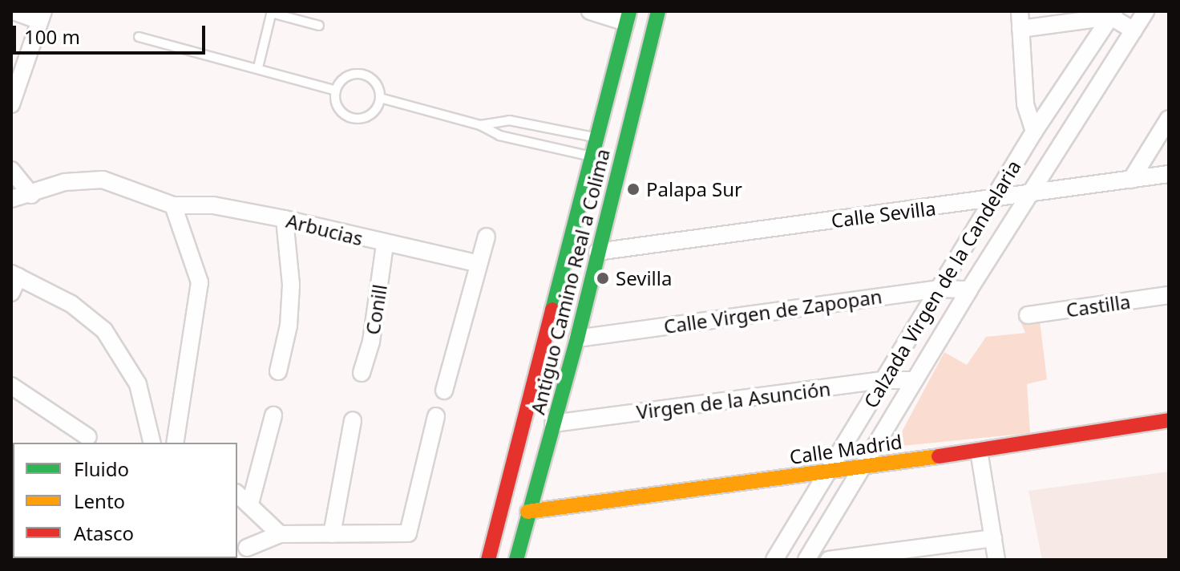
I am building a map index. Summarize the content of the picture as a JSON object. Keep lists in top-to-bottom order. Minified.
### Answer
{"streets":{"main road":["Antiguo Camino Real a Colima","Calle Madrid"],"street":["Calle Sevilla","Arbucias","Calzada Virgen de la Candelaria","Castilla","Conill","Calle Virgen de Zapopan","Virgen de la Asunción"]},"crossings":[["Calle Sevilla","Antiguo Camino Real a Colima"],["Calle Sevilla","Calzada Virgen de la Candelaria"],["Arbucias","Conill"],["Antiguo Camino Real a Colima","Calle Virgen de Zapopan"],["Antiguo Camino Real a Colima","Virgen de la Asunción"],["Antiguo Camino Real a Colima","Calle Madrid"],["Calzada Virgen de la Candelaria","Calle Virgen de Zapopan"],["Calzada Virgen de la Candelaria","Virgen de la Asunción"],["Calzada Virgen de la Candelaria","Calle Madrid"]],"places":["Palapa Sur","Sevilla"],"legend":["Fluido","Lento","Atasco"],"scale_bar":"100 m"}
